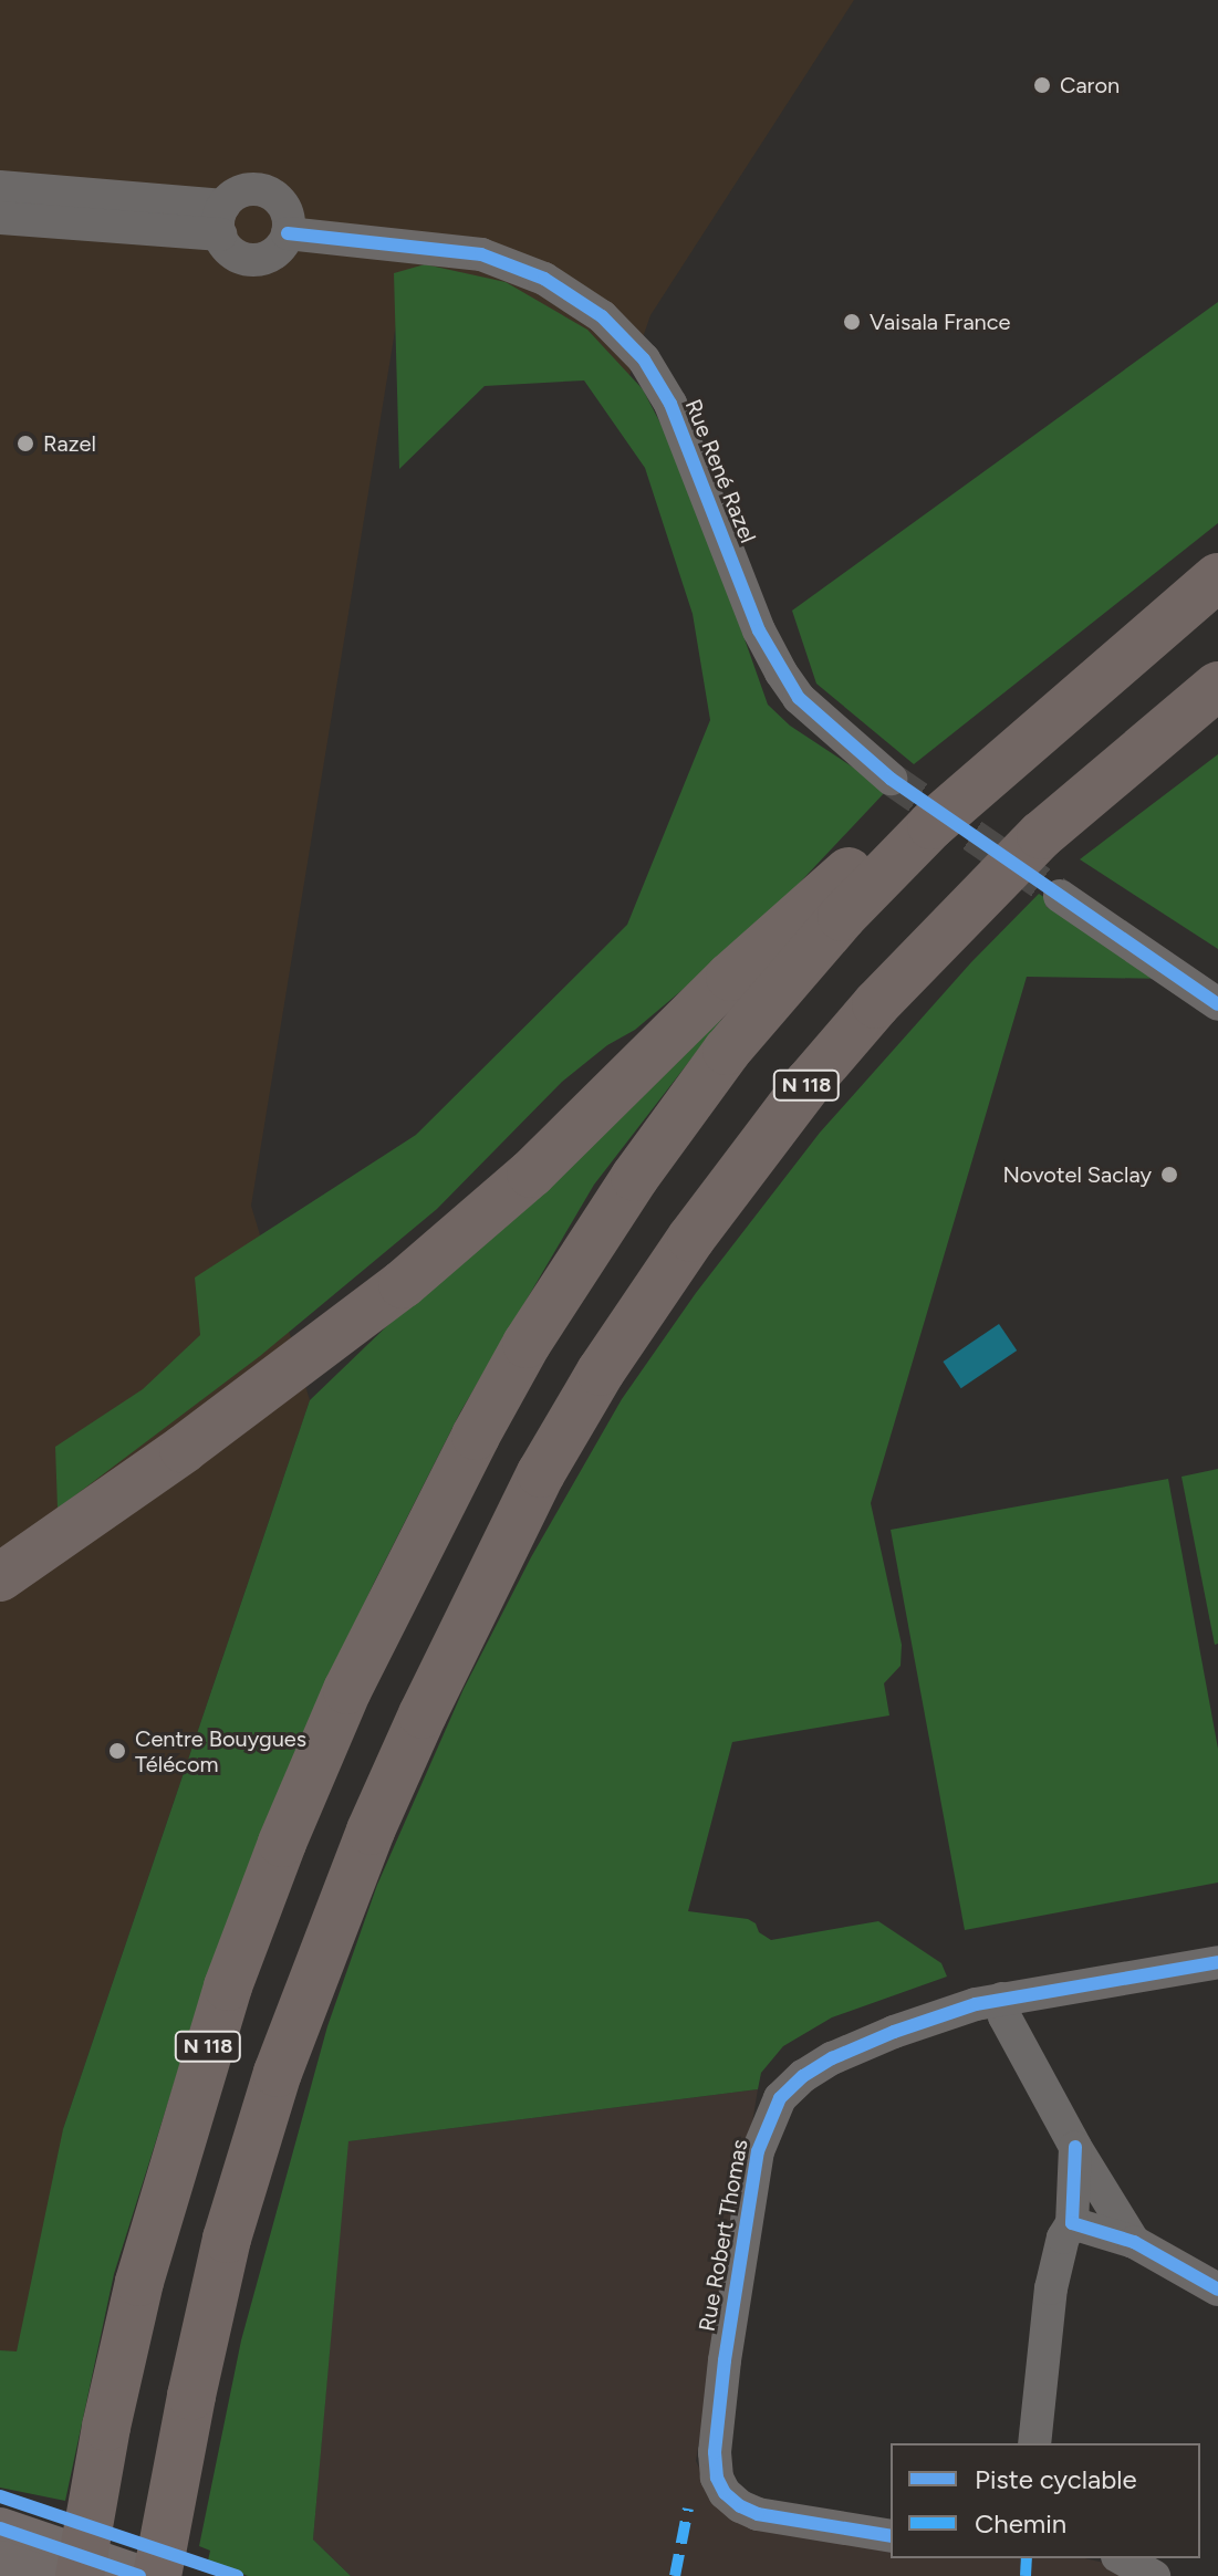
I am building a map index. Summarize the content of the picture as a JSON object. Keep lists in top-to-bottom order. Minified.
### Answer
{"streets":{"highway":["N 118"],"street":["Rue René Razel","Rue Robert Thomas"]},"places":["Caron","Vaisala France","Razel","Novotel Saclay","Centre Bouygues Télécom"],"legend":["Piste cyclable","Chemin"]}
